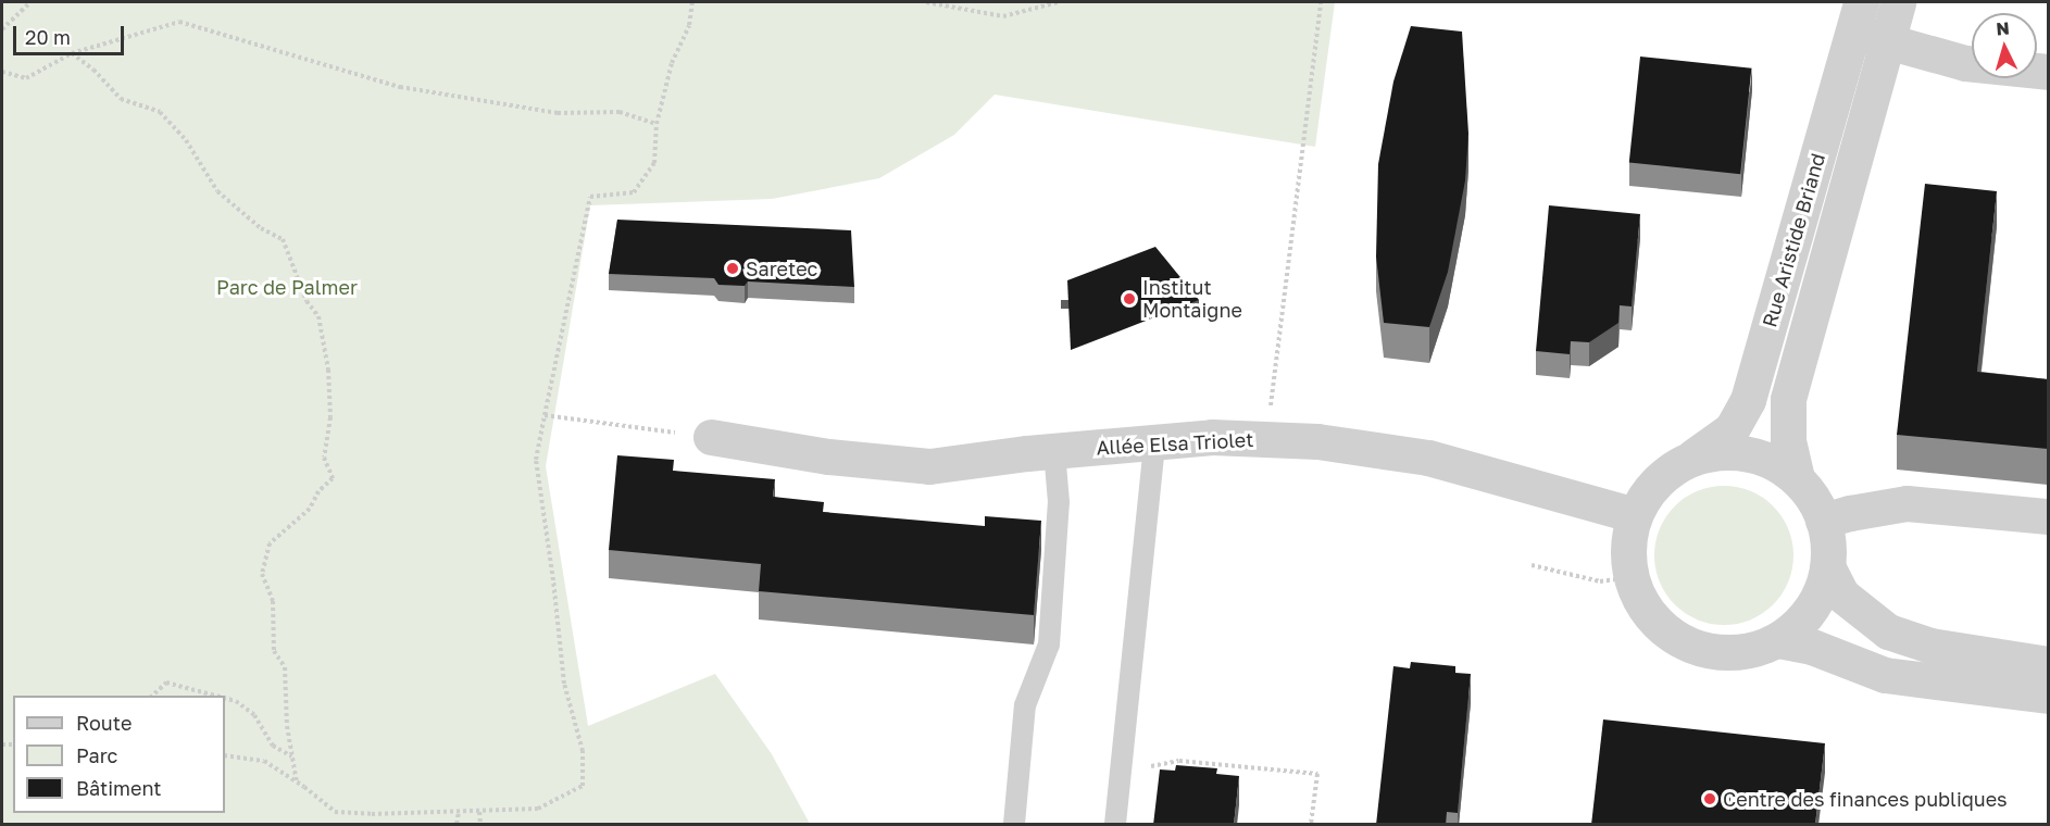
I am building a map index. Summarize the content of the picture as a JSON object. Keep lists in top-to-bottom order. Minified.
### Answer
{"streets":{"street":["Rue Aristide Briand","Allée Elsa Triolet"]},"crossings":[["Rue Aristide Briand","Allée Elsa Triolet"]],"parks":["Parc de Palmer"],"places":["Saretec","Institut Montaigne","Centre des finances publiques"],"legend":["Route","Parc","Bâtiment"],"scale_bar":"20 m","north":"top"}
